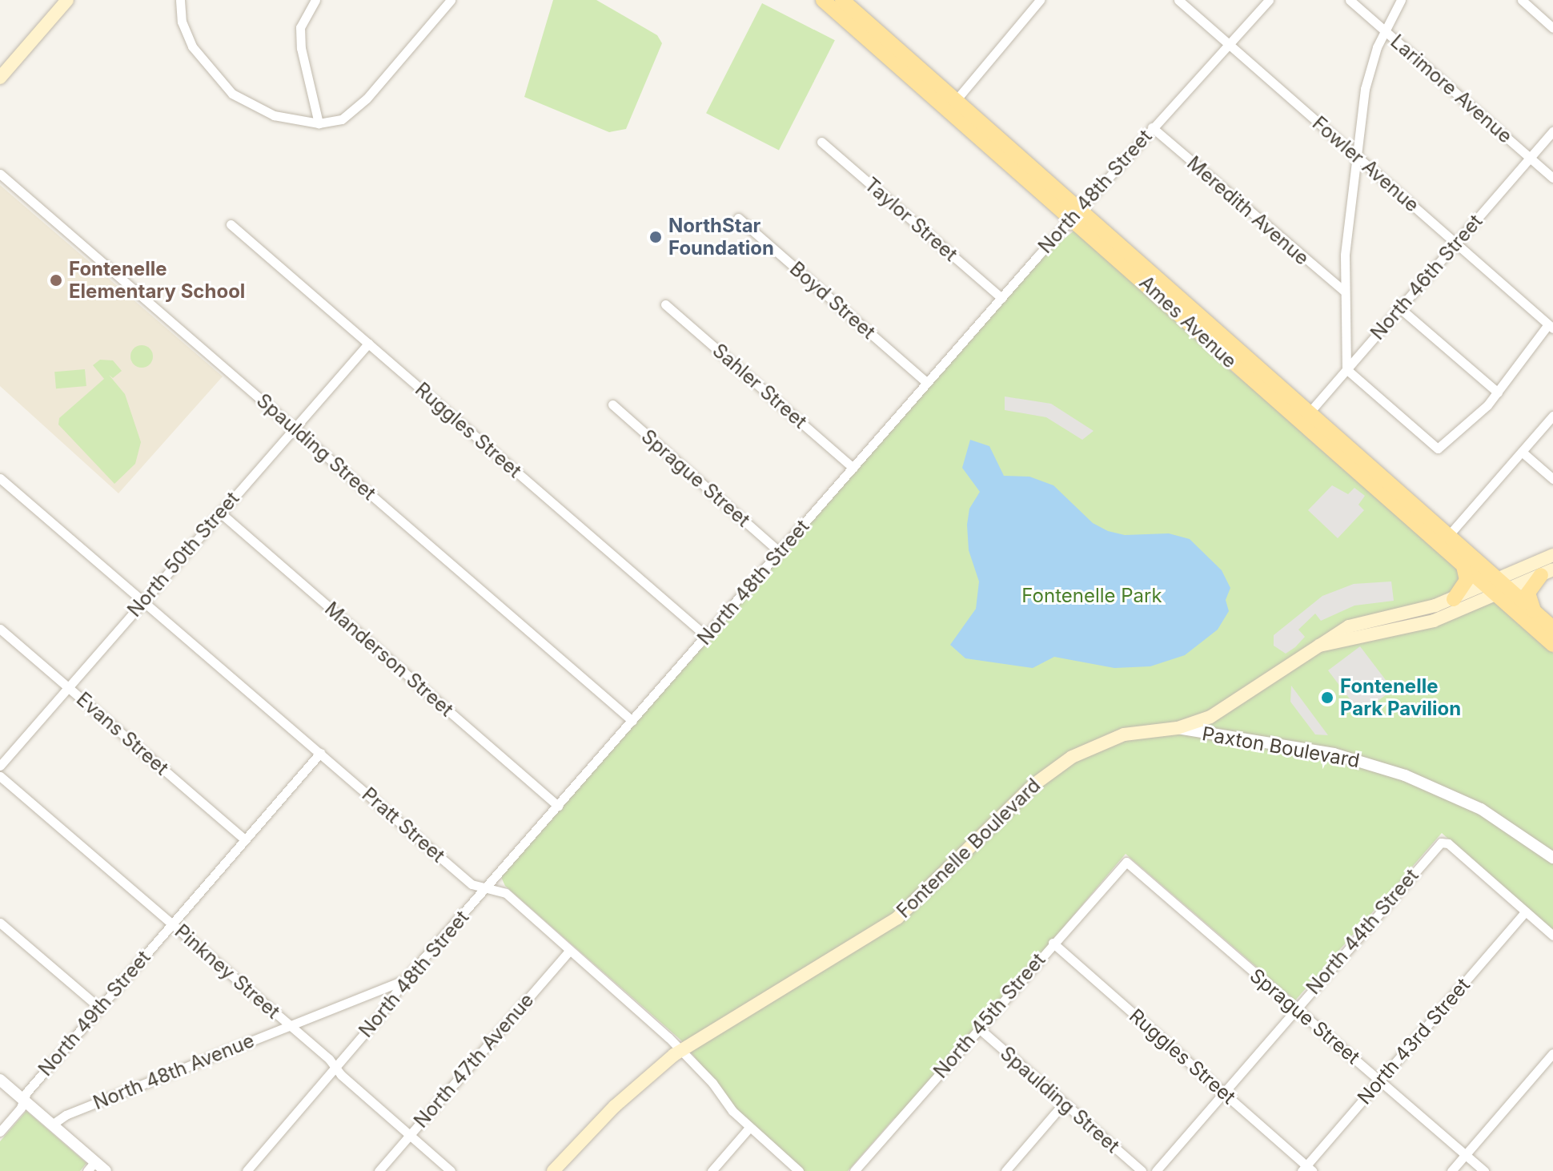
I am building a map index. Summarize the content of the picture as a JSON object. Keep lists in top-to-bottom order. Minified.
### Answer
{"streets":{"main road":["Ames Avenue","Fontenelle Boulevard"],"street":["Larimore Avenue","Fowler Avenue","North 48th Street","Meredith Avenue","Taylor Street","North 46th Street","Boyd Street","Sahler Street","Ruggles Street","Spaulding Street","Sprague Street","North 50th Street","Manderson Street","Evans Street","Paxton Boulevard","Pratt Street","North 44th Street","Pinkney Street","North 49th Street","North 45th Street","North 43rd Street","North 47th Avenue","North 48th Avenue"]},"crossings":[["Larimore Avenue","North 46th Street"],["Fowler Avenue","North 48th Street"],["Fowler Avenue","North 46th Street"],["North 48th Street","Meredith Avenue"],["North 48th Street","Taylor Street"],["North 48th Street","Boyd Street"],["North 48th Street","Ames Avenue"],["North 48th Street","Sahler Street"],["North 48th Street","Ruggles Street"],["North 48th Street","Spaulding Street"],["North 48th Street","Sprague Street"],["North 48th Street","Manderson Street"],["North 48th Street","Pratt Street"],["North 48th Street","Pinkney Street"],["North 48th Street","North 48th Avenue"],["North 46th Street","Ames Avenue"],["Ames Avenue","Fontenelle Boulevard"],["Ruggles Street","North 50th Street"],["Ruggles Street","North 44th Street"],["Ruggles Street","North 45th Street"],["Ruggles Street","North 43rd Street"],["Spaulding Street","North 50th Street"],["Spaulding Street","North 45th Street"],["Sprague Street","North 44th Street"],["Sprague Street","North 45th Street"],["Sprague Street","North 43rd Street"],["North 50th Street","Manderson Street"],["North 50th Street","Evans Street"],["North 50th Street","Pratt Street"],["Evans Street","North 49th Street"],["Paxton Boulevard","Fontenelle Boulevard"],["Pratt Street","Fontenelle Boulevard"],["Pratt Street","North 49th Street"],["Pratt Street","North 47th Avenue"],["North 44th Street","North 43rd Street"],["Pinkney Street","North 49th Street"],["Pinkney Street","North 47th Avenue"],["Pinkney Street","North 48th Avenue"]],"parks":["Fontenelle Park"],"places":["NorthStar Foundation","Fontenelle Elementary School","Fontenelle Park Pavilion"]}
